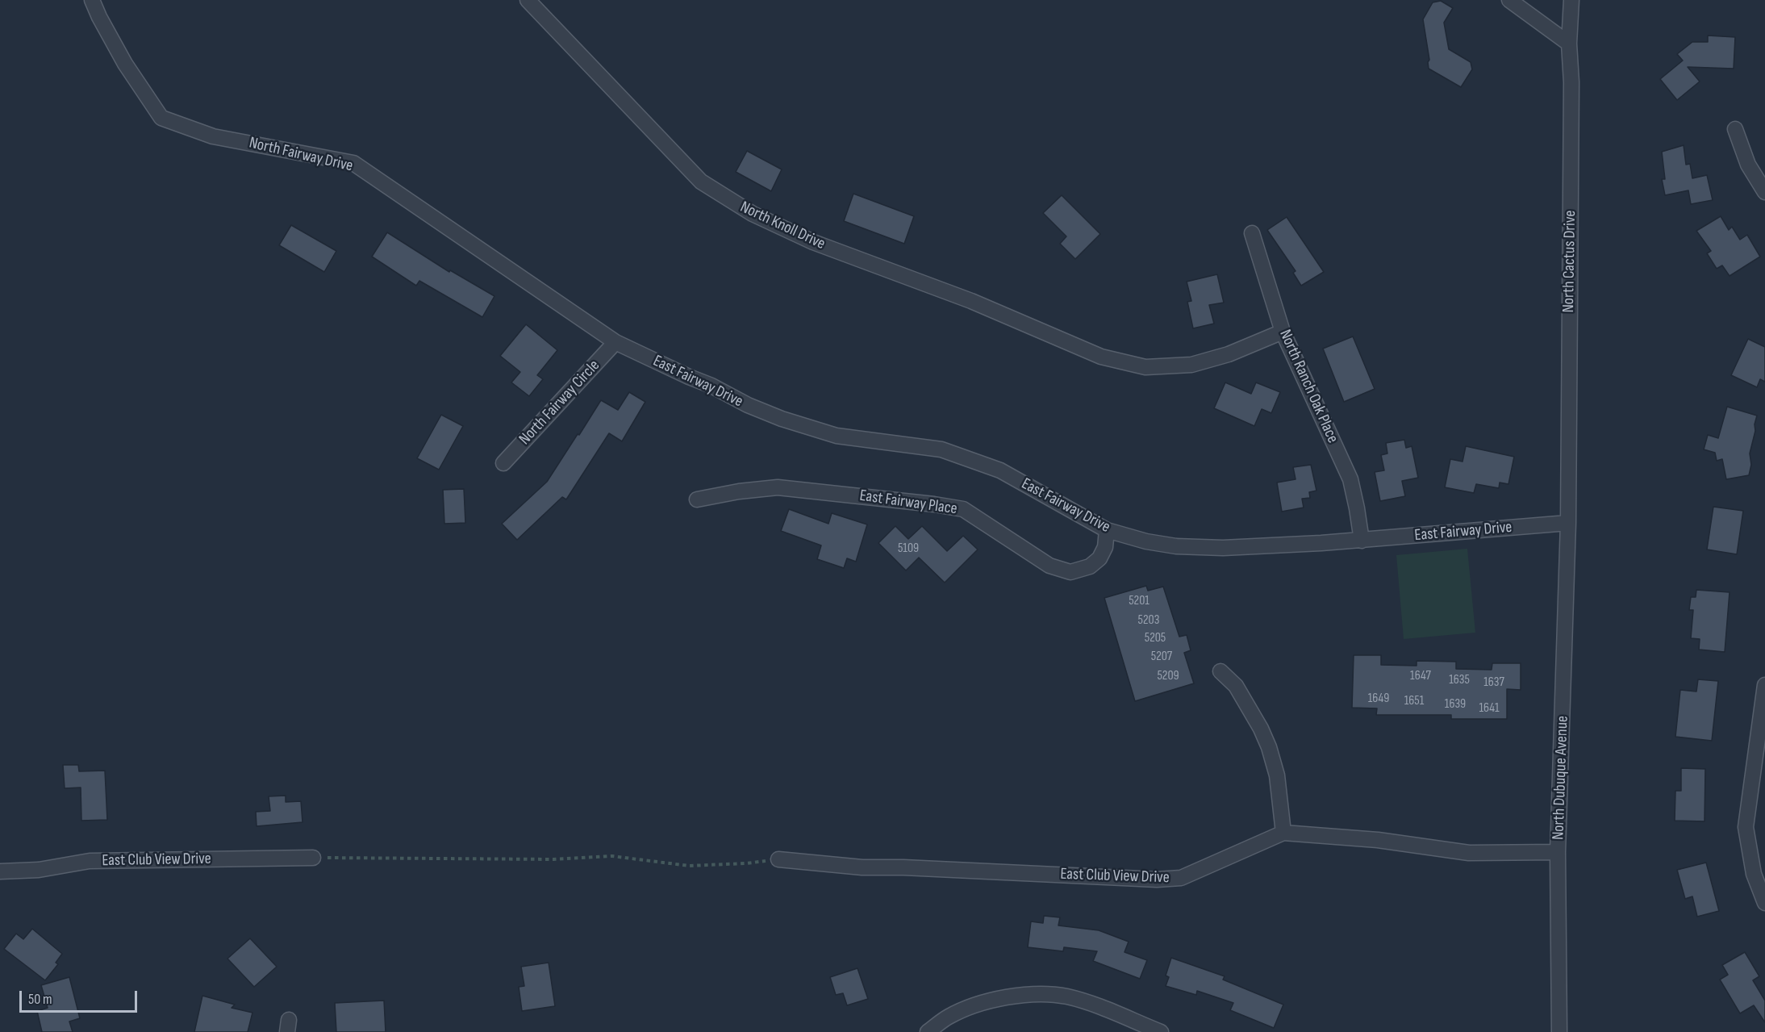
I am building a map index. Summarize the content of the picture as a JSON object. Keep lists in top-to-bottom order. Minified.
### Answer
{"streets":{"street":["North Fairway Drive","North Knoll Drive","North Cactus Drive","East Fairway Drive","North Ranch Oak Place","North Fairway Circle","East Fairway Place","North Dubuque Avenue","East Club View Drive"]},"crossings":[["North Fairway Drive","East Fairway Drive"],["North Fairway Drive","North Fairway Circle"],["North Knoll Drive","North Ranch Oak Place"],["North Cactus Drive","East Fairway Drive"],["North Cactus Drive","North Dubuque Avenue"],["East Fairway Drive","North Ranch Oak Place"],["East Fairway Drive","North Fairway Circle"],["East Fairway Drive","East Fairway Place"],["East Fairway Drive","North Dubuque Avenue"],["North Dubuque Avenue","East Club View Drive"]],"house_numbers":["5109","5201","5203","5205","5207","5209","1647","1635","1637","1649","1651","1639","1641"],"scale_bar":"50 m"}
